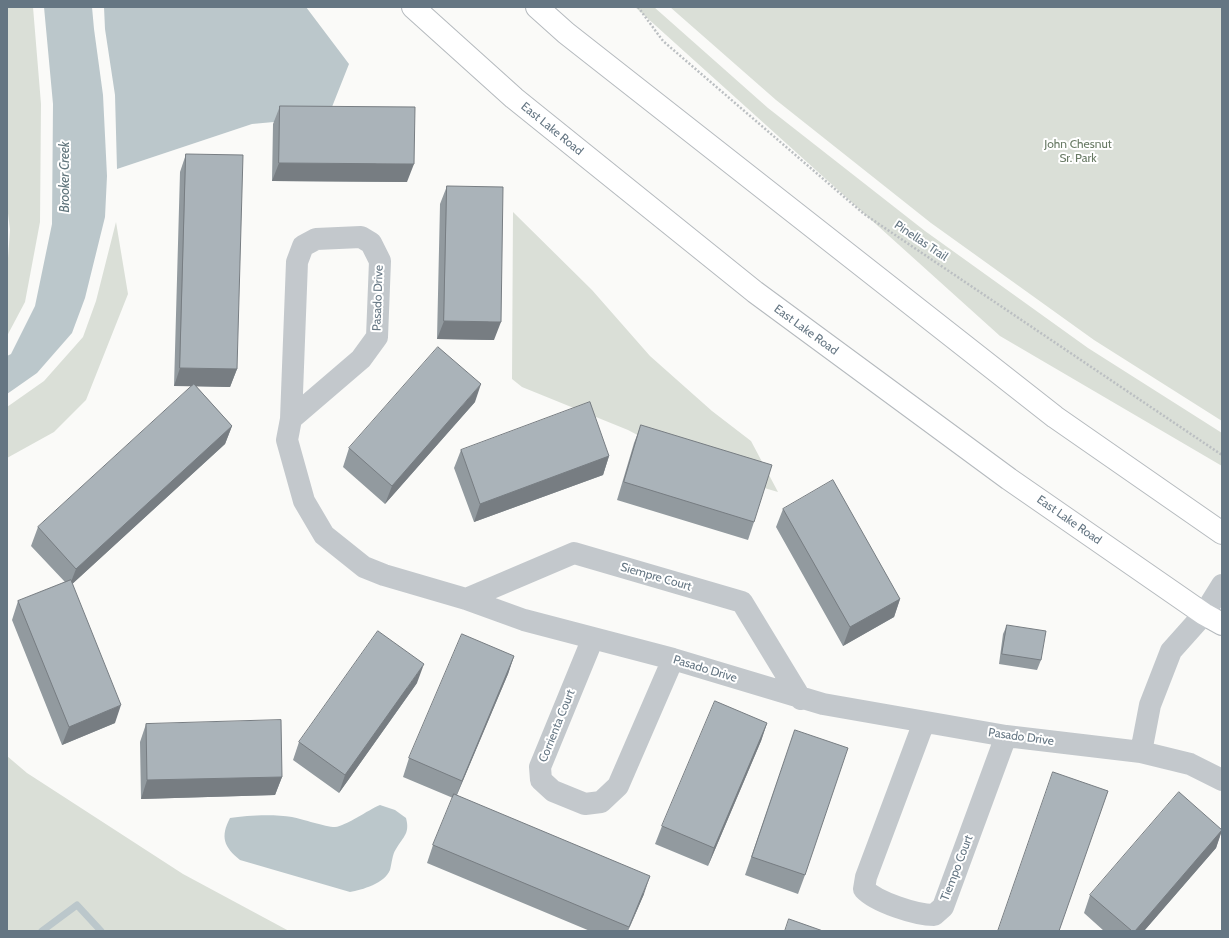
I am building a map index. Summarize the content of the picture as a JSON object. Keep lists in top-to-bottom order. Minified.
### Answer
{"streets":{"main road":["East Lake Road"],"street":["Pasado Drive","Siempre Court","Corrienta Court","Tiempo Court"],"path":["Pinellas Trail"]},"crossings":[["Pasado Drive","Siempre Court"],["Pasado Drive","Corrienta Court"],["Pasado Drive","Tiempo Court"]],"water":["Brooker Creek"],"parks":["John Chesnut Sr. Park"]}
